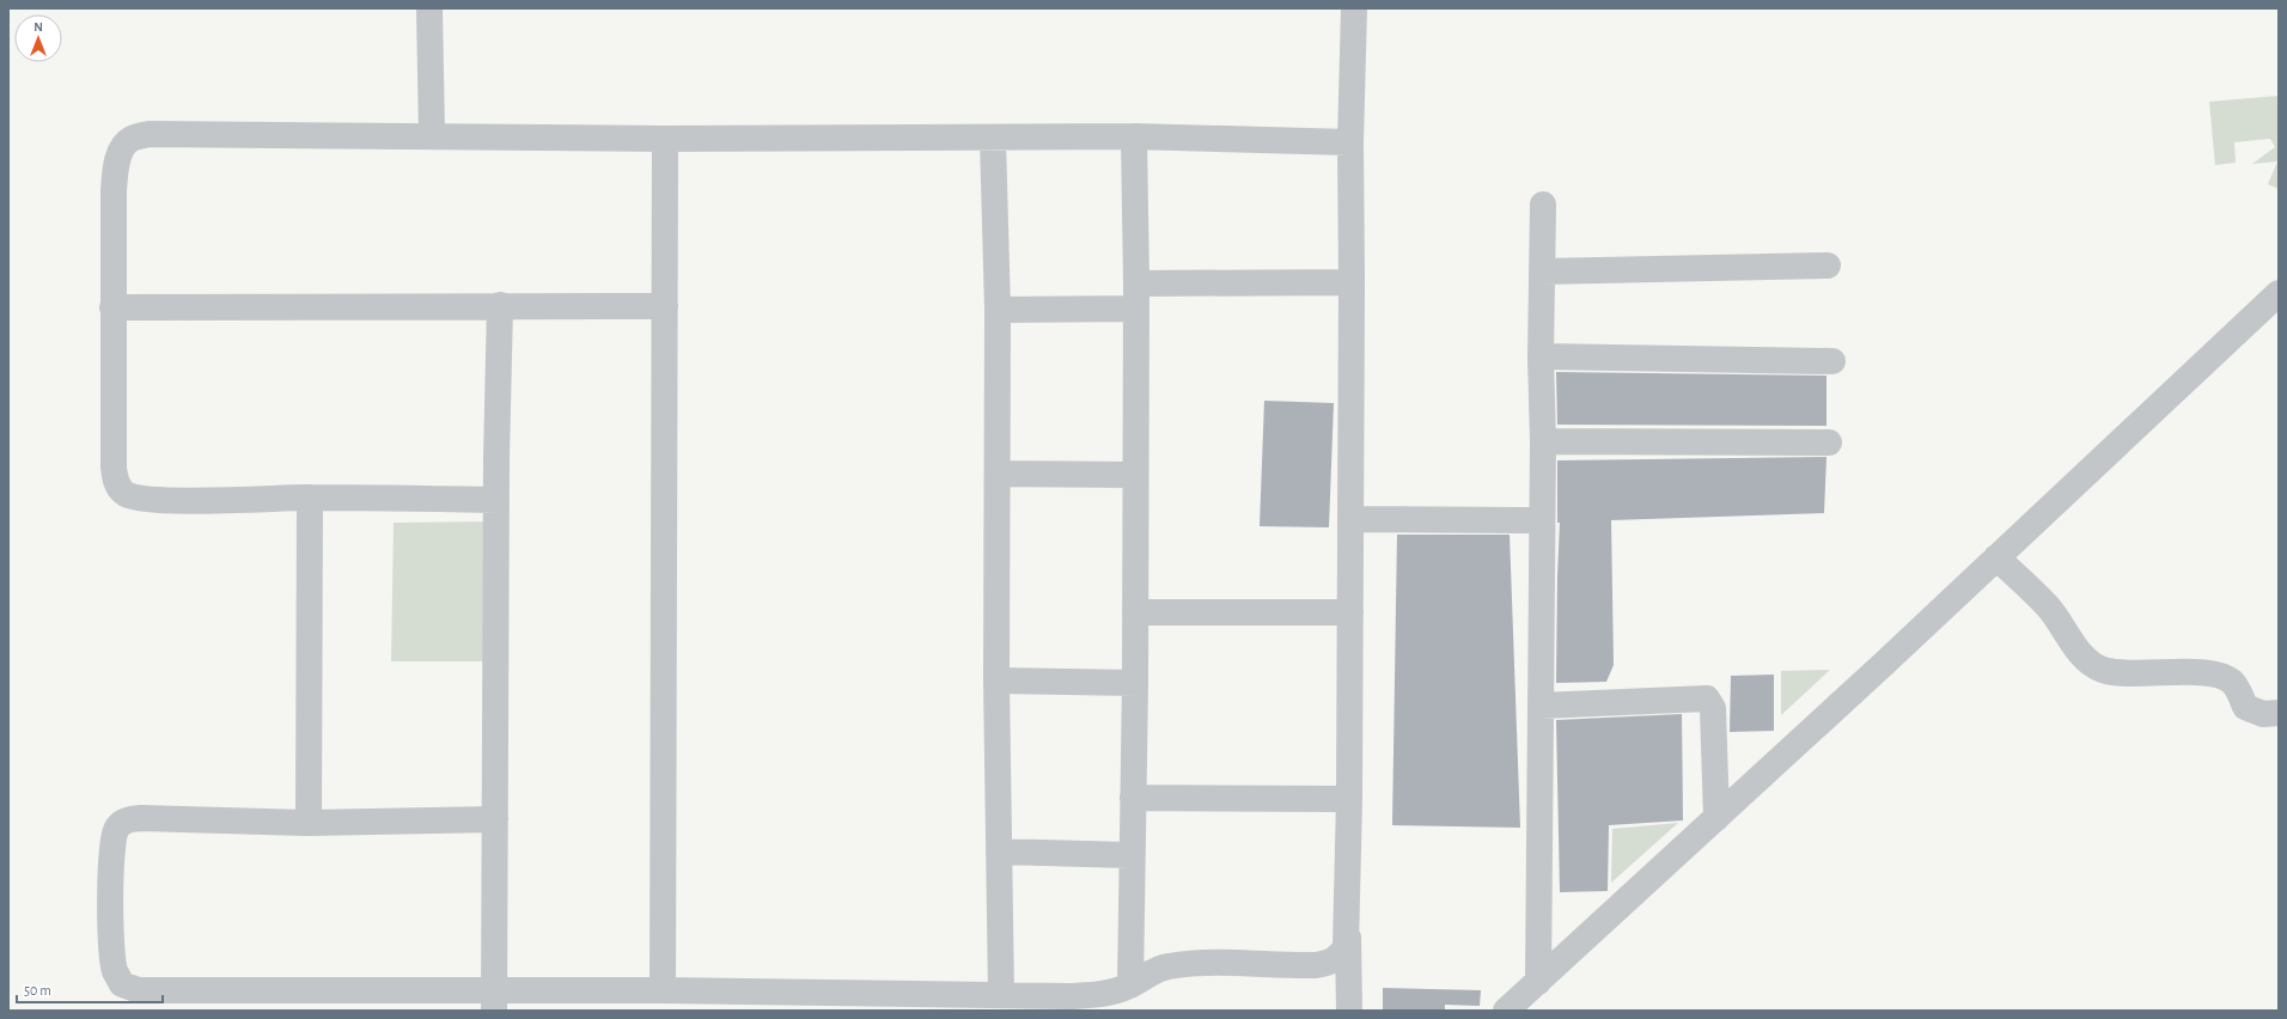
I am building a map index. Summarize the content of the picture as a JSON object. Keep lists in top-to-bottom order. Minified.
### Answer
{"scale_bar":"50 m","north":"top"}
